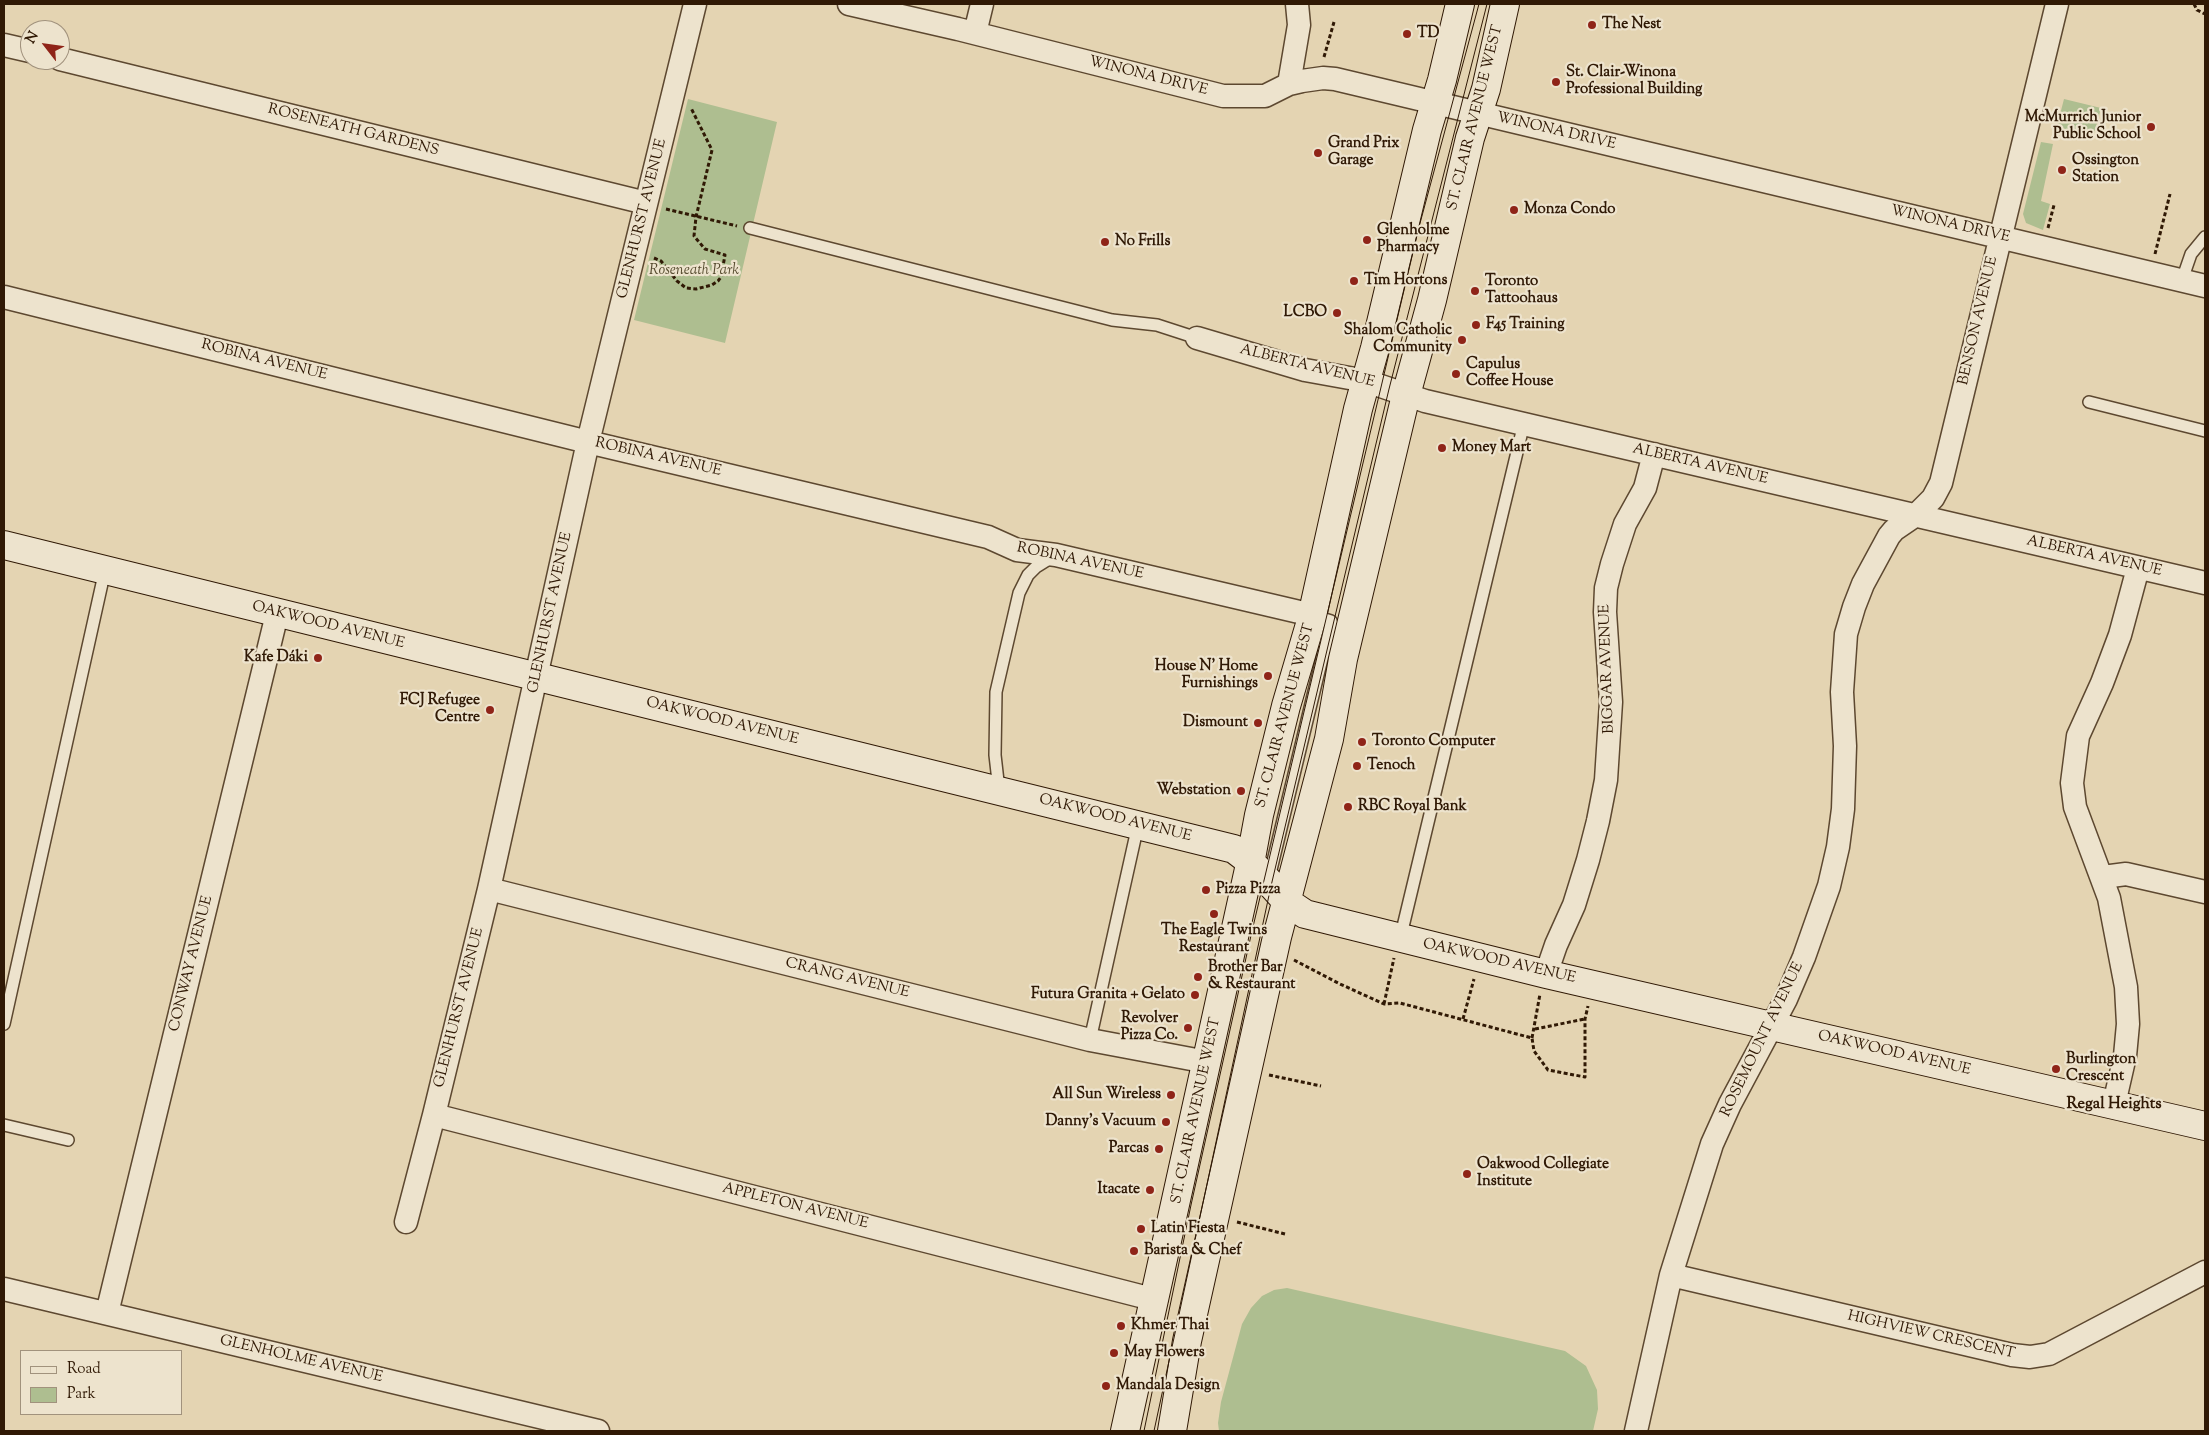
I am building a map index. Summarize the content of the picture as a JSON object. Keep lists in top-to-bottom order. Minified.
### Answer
{"streets":{"main road":["ST. CLAIR AVENUE WEST","OAKWOOD AVENUE"],"street":["WINONA DRIVE","ROSENEATH GARDENS","GLENHURST AVENUE","BENSON AVENUE","ROBINA AVENUE","ALBERTA AVENUE","BIGGAR AVENUE","CONWAY AVENUE","CRANG AVENUE","ROSEMOUNT AVENUE","APPLETON AVENUE","HIGHVIEW CRESCENT","GLENHOLME AVENUE"]},"crossings":[["WINONA DRIVE","ST. CLAIR AVENUE WEST"],["WINONA DRIVE","BENSON AVENUE"],["ST. CLAIR AVENUE WEST","ROBINA AVENUE"],["ST. CLAIR AVENUE WEST","ALBERTA AVENUE"],["ST. CLAIR AVENUE WEST","OAKWOOD AVENUE"],["ST. CLAIR AVENUE WEST","CRANG AVENUE"],["ST. CLAIR AVENUE WEST","APPLETON AVENUE"],["ROSENEATH GARDENS","GLENHURST AVENUE"],["GLENHURST AVENUE","ROBINA AVENUE"],["GLENHURST AVENUE","OAKWOOD AVENUE"],["GLENHURST AVENUE","CRANG AVENUE"],["GLENHURST AVENUE","APPLETON AVENUE"],["BENSON AVENUE","ALBERTA AVENUE"],["BENSON AVENUE","ROSEMOUNT AVENUE"],["ALBERTA AVENUE","BIGGAR AVENUE"],["ALBERTA AVENUE","ROSEMOUNT AVENUE"],["OAKWOOD AVENUE","BIGGAR AVENUE"],["OAKWOOD AVENUE","CONWAY AVENUE"],["OAKWOOD AVENUE","ROSEMOUNT AVENUE"],["CONWAY AVENUE","GLENHOLME AVENUE"],["ROSEMOUNT AVENUE","HIGHVIEW CRESCENT"]],"districts":["Regal Heights"],"parks":["Roseneath Park"],"places":["The Nest","TD","St. Clair-Winona Professional Building","McMurrich Junior Public School","Grand Prix Garage","Ossington Station","Monza Condo","Glenholme Pharmacy","No Frills","Tim Hortons","Toronto Tattoohaus","LCBO","F45 Training","Shalom Catholic Community","Capulus Coffee House","Money Mart","Kafe Dáki","House N' Home Furnishings","FCJ Refugee Centre","Dismount","Toronto Computer","Tenoch","Webstation","RBC Royal Bank","Pizza Pizza","The Eagle Twins Restaurant","Brother Bar & Restaurant","Futura Granita + Gelato","Revolver Pizza Co.","Burlington Crescent","All Sun Wireless","Danny's Vacuum","Parcas","Oakwood Collegiate Institute","Itacate","Latin Fiesta","Barista & Chef","Khmer Thai","May Flowers","Mandala Design"],"legend":["Road","Park"],"north":"top left"}
